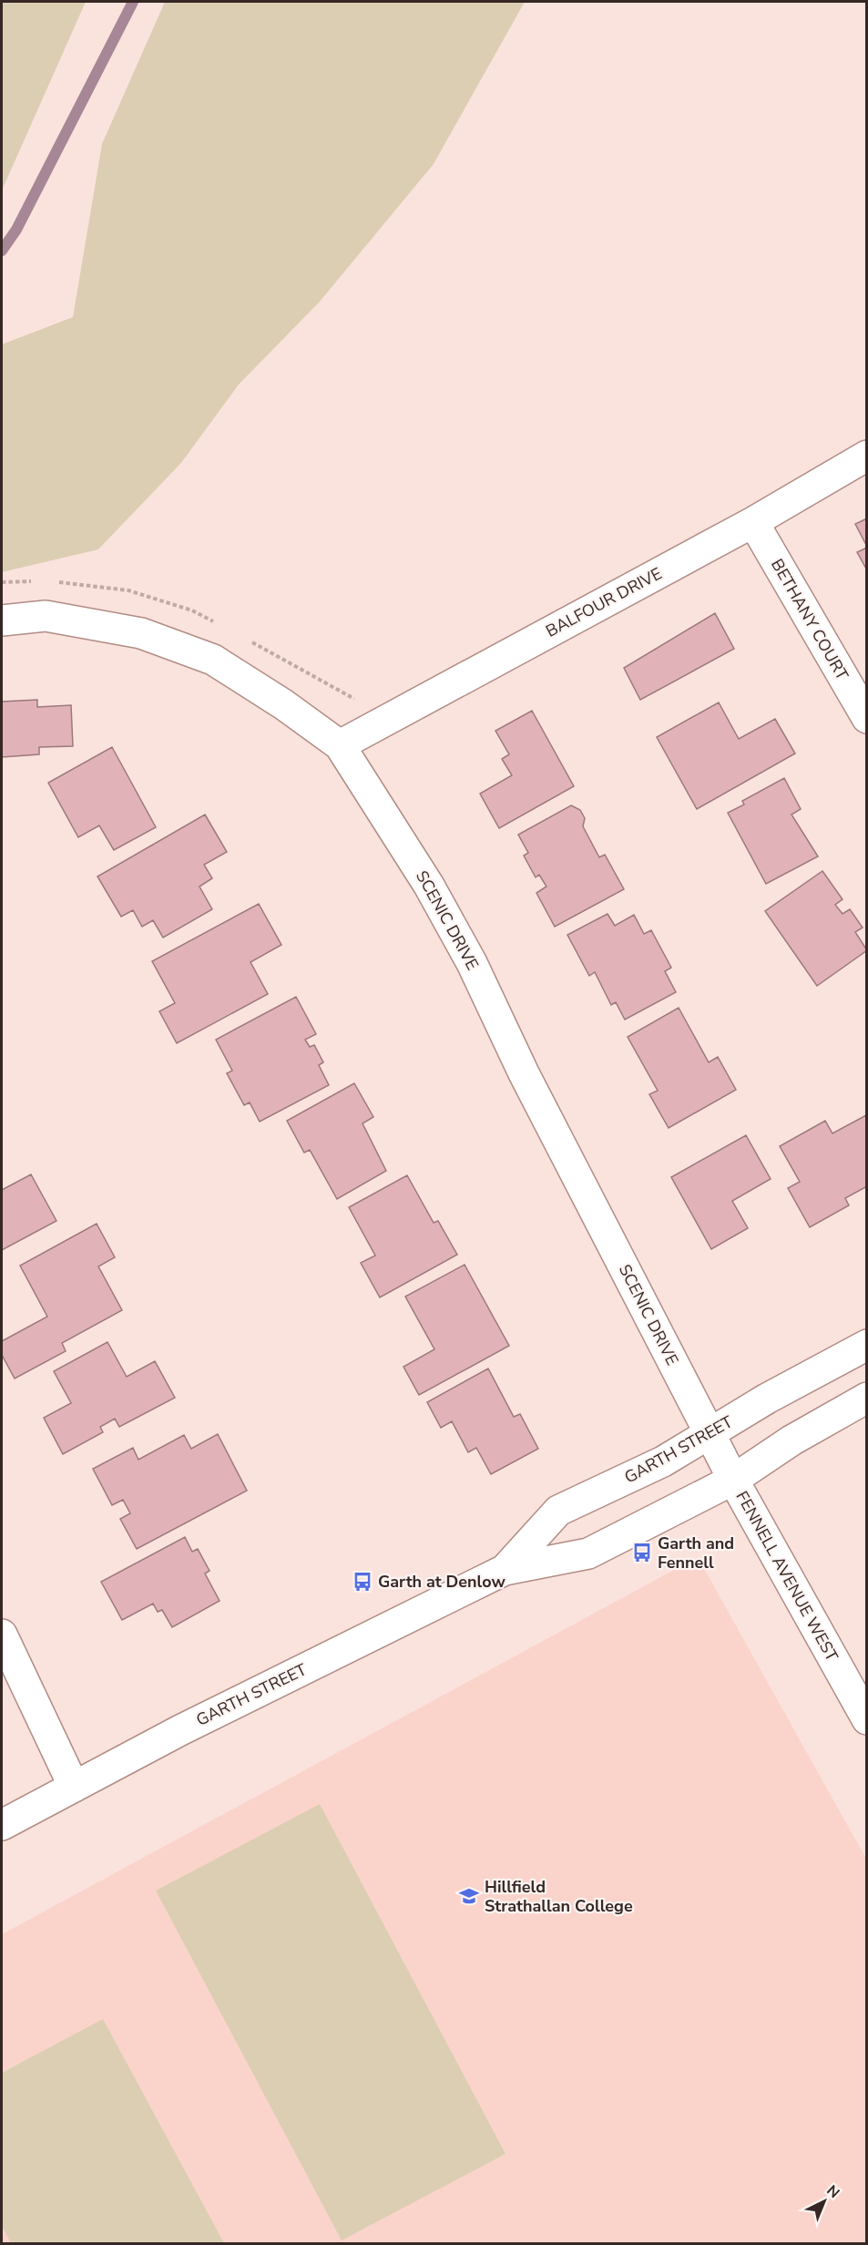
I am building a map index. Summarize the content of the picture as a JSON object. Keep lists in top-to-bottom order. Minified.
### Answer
{"streets":{"street":["BALFOUR DRIVE","BETHANY COURT","SCENIC DRIVE","GARTH STREET","FENNELL AVENUE WEST"]},"crossings":[["BALFOUR DRIVE","BETHANY COURT"],["BALFOUR DRIVE","SCENIC DRIVE"],["SCENIC DRIVE","GARTH STREET"],["SCENIC DRIVE","FENNELL AVENUE WEST"],["GARTH STREET","FENNELL AVENUE WEST"]],"places":{"bus stop":["Garth and Fennell","Garth at Denlow"],"school or university":["Hillfield Strathallan College"]},"north":"top right"}
